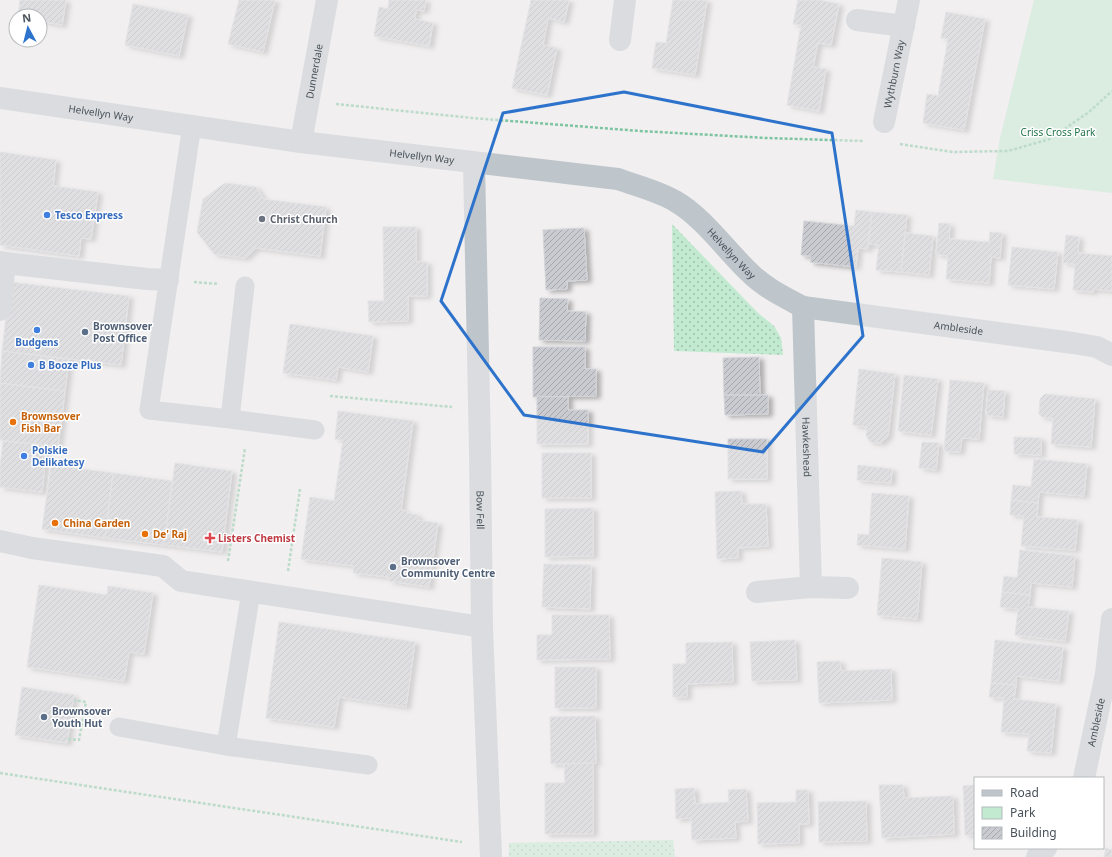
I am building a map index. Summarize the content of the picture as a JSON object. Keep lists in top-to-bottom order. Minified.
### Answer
{"streets":{"street":["Dunnerdale","Wythburn Way","Helvellyn Way","Ambleside","Hawkeshead","Bow Fell"]},"crossings":[["Dunnerdale","Helvellyn Way"],["Helvellyn Way","Ambleside"],["Helvellyn Way","Hawkeshead"],["Helvellyn Way","Bow Fell"],["Ambleside","Hawkeshead"]],"parks":["Criss Cross Park"],"places":{"other":["Tesco Express","Christ Church","Budgens","Brownsover Post Office","B Booze Plus","Brownsover Fish Bar","Polskie Delikatesy","China Garden","De' Raj","Brownsover Community Centre","Brownsover Youth Hut"],"health":["Listers Chemist"]},"legend":["Road","Park","Building"],"north":"top"}
